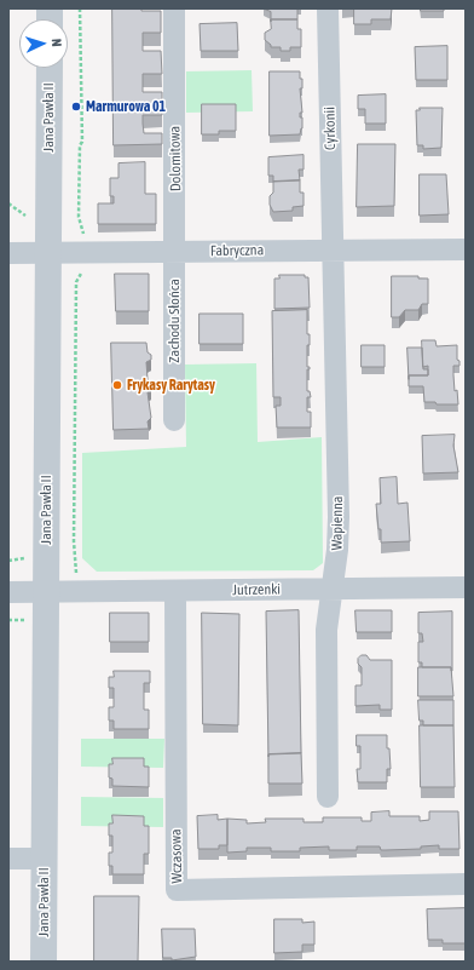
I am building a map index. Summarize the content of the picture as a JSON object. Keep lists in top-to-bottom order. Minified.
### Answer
{"streets":{"street":["Jana Pawła II","Cyrkonii","Dolomitowa","Fabryczna","Zachodu Słońca","Wapienna","Jutrzenki","Wczasowa"]},"crossings":[["Jana Pawła II","Fabryczna"],["Jana Pawła II","Jutrzenki"],["Cyrkonii","Fabryczna"],["Cyrkonii","Wapienna"],["Dolomitowa","Fabryczna"],["Dolomitowa","Zachodu Słońca"],["Fabryczna","Zachodu Słońca"],["Fabryczna","Wapienna"],["Wapienna","Jutrzenki"],["Jutrzenki","Wczasowa"]],"places":["Marmurowa 01","Frykasy Rarytasy"],"north":"right"}
